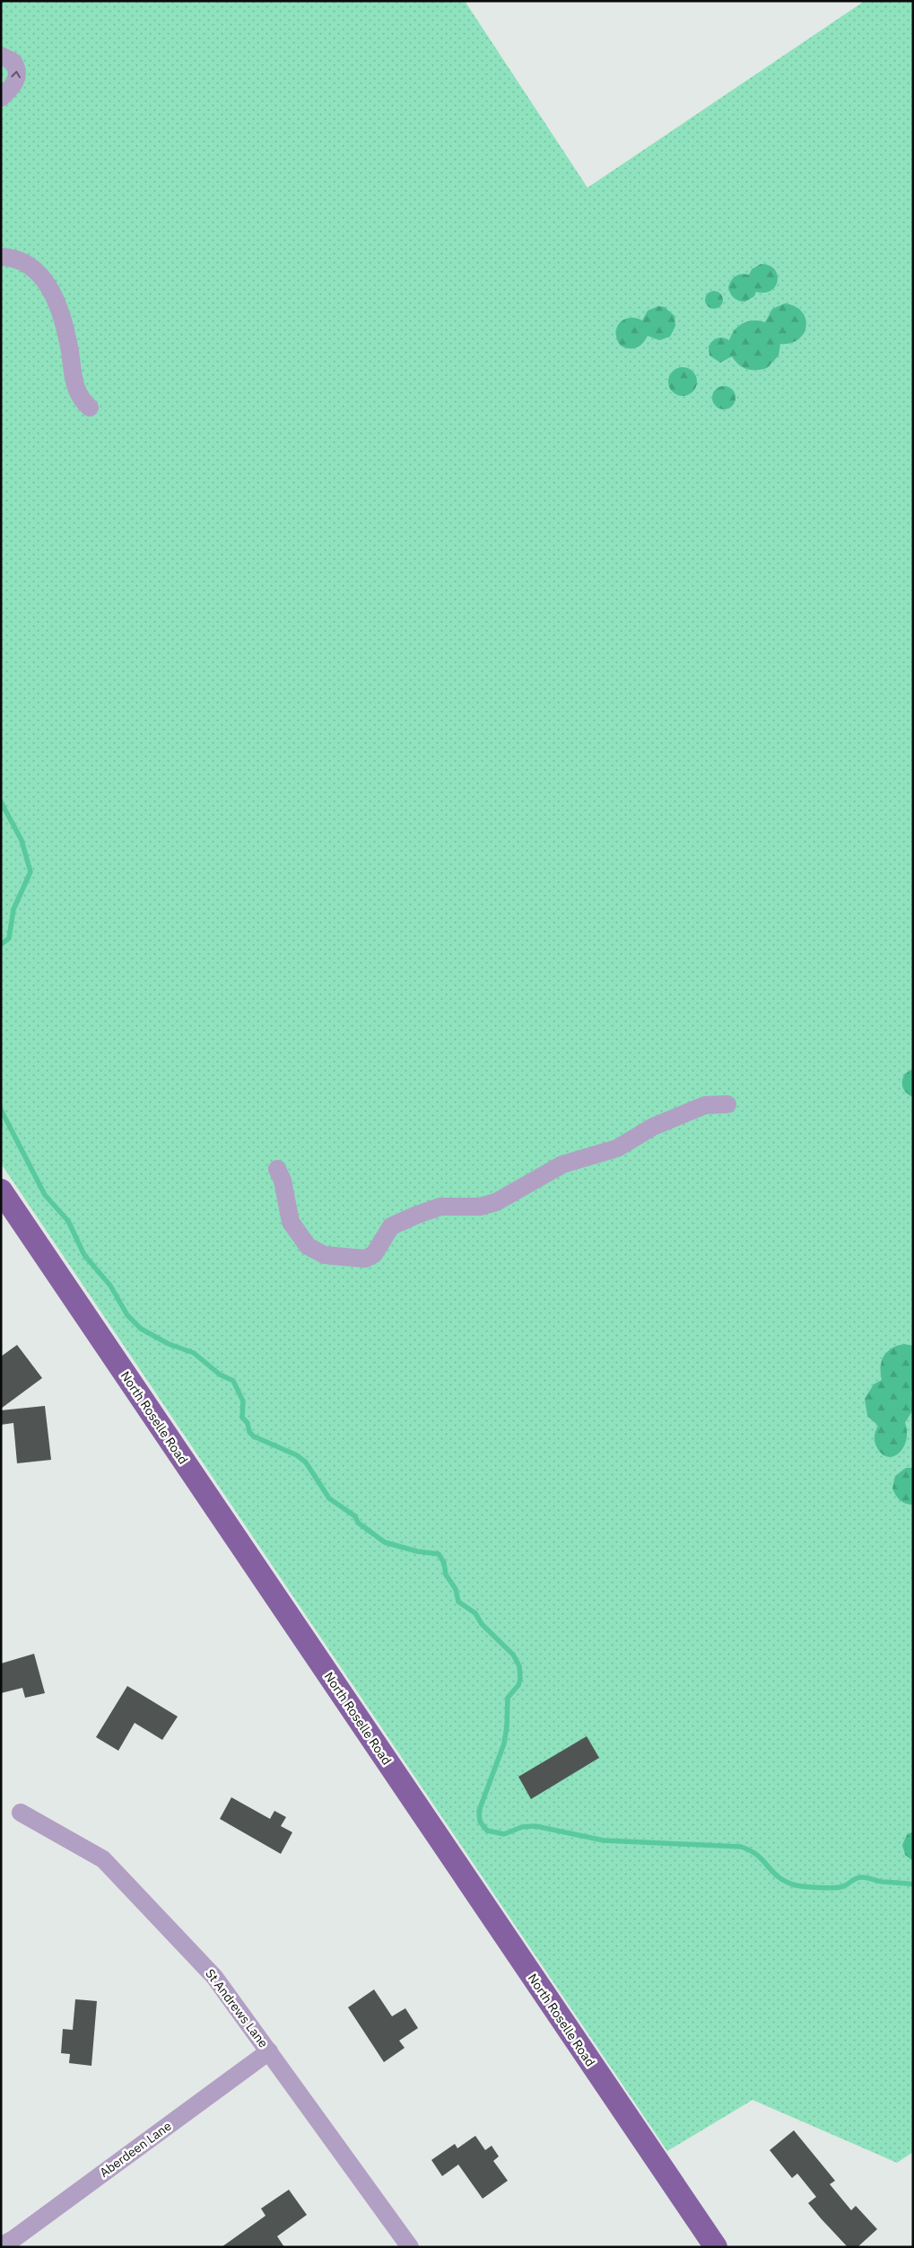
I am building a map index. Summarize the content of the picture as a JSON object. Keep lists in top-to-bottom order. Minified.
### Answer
{"streets":{"main road":["North Roselle Road"],"street":["St Andrews Lane","Aberdeen Lane"]},"crossings":[["St Andrews Lane","Aberdeen Lane"]]}
